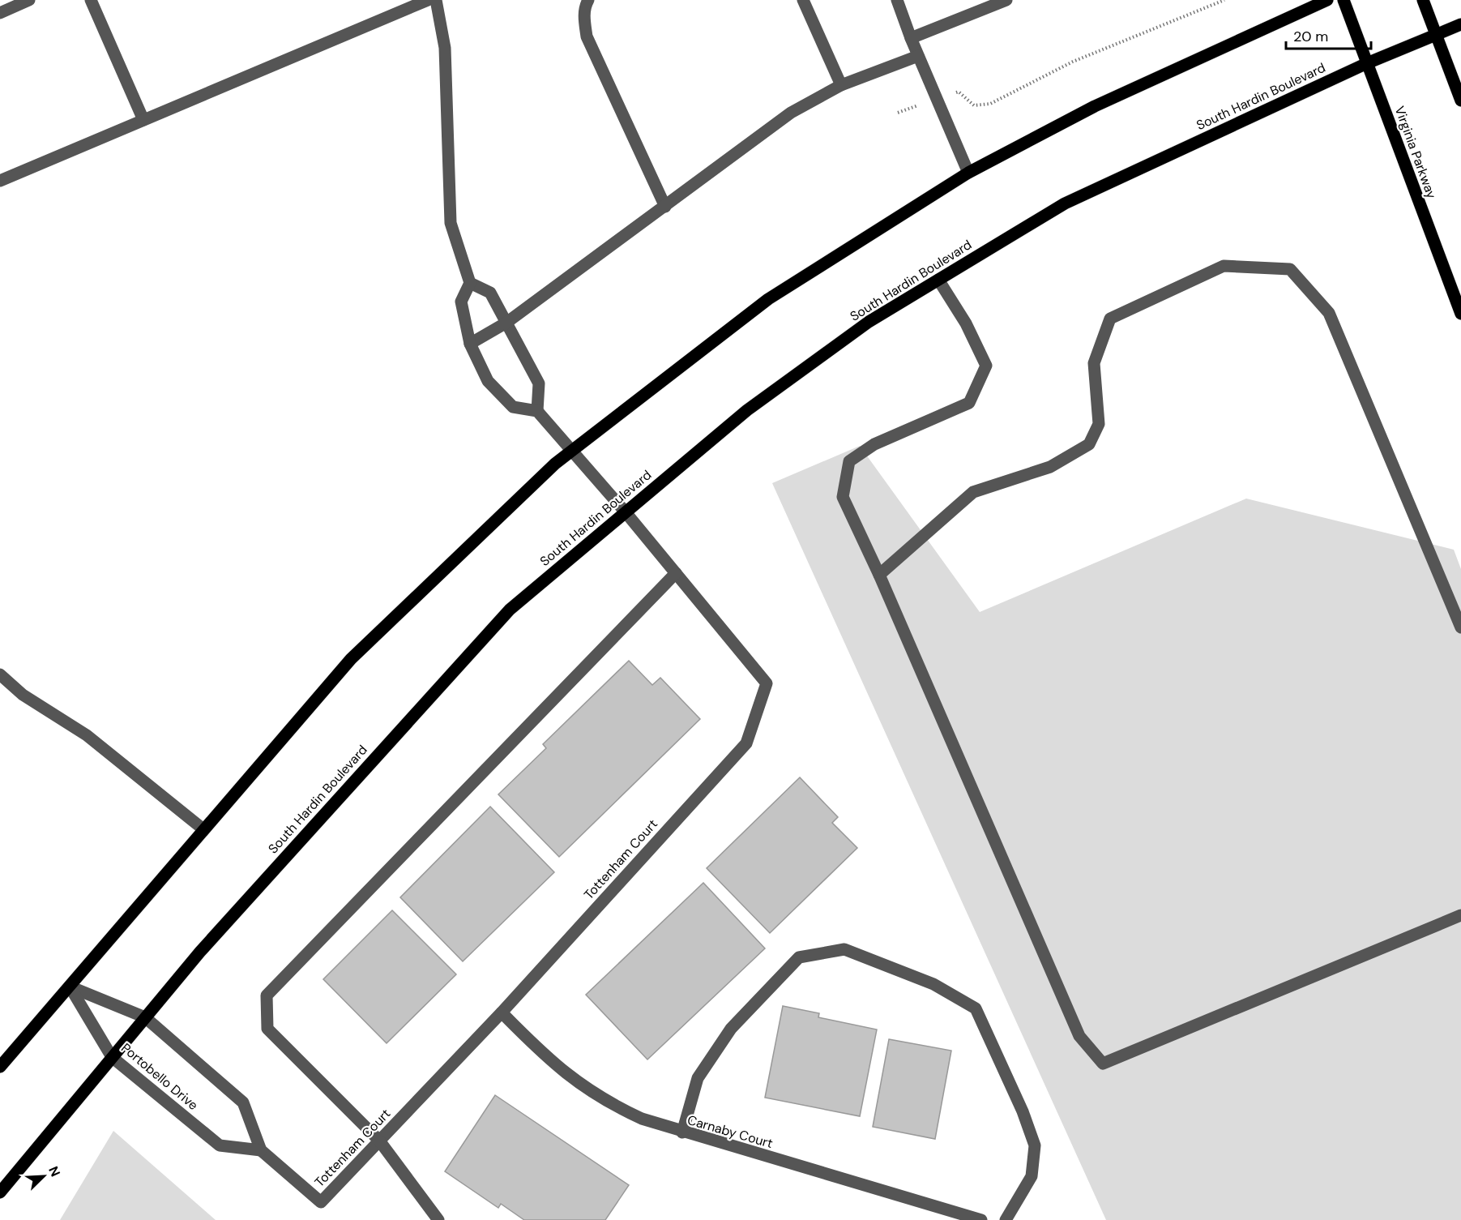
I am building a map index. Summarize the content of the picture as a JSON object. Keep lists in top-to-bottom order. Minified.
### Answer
{"streets":{"main road":["South Hardin Boulevard","Virginia Parkway"],"street":["Tottenham Court","Portobello Drive","Carnaby Court"]},"crossings":[["South Hardin Boulevard","Virginia Parkway"],["South Hardin Boulevard","Tottenham Court"],["South Hardin Boulevard","Portobello Drive"],["Tottenham Court","Portobello Drive"],["Tottenham Court","Carnaby Court"]],"scale_bar":"20 m","north":"top right"}
